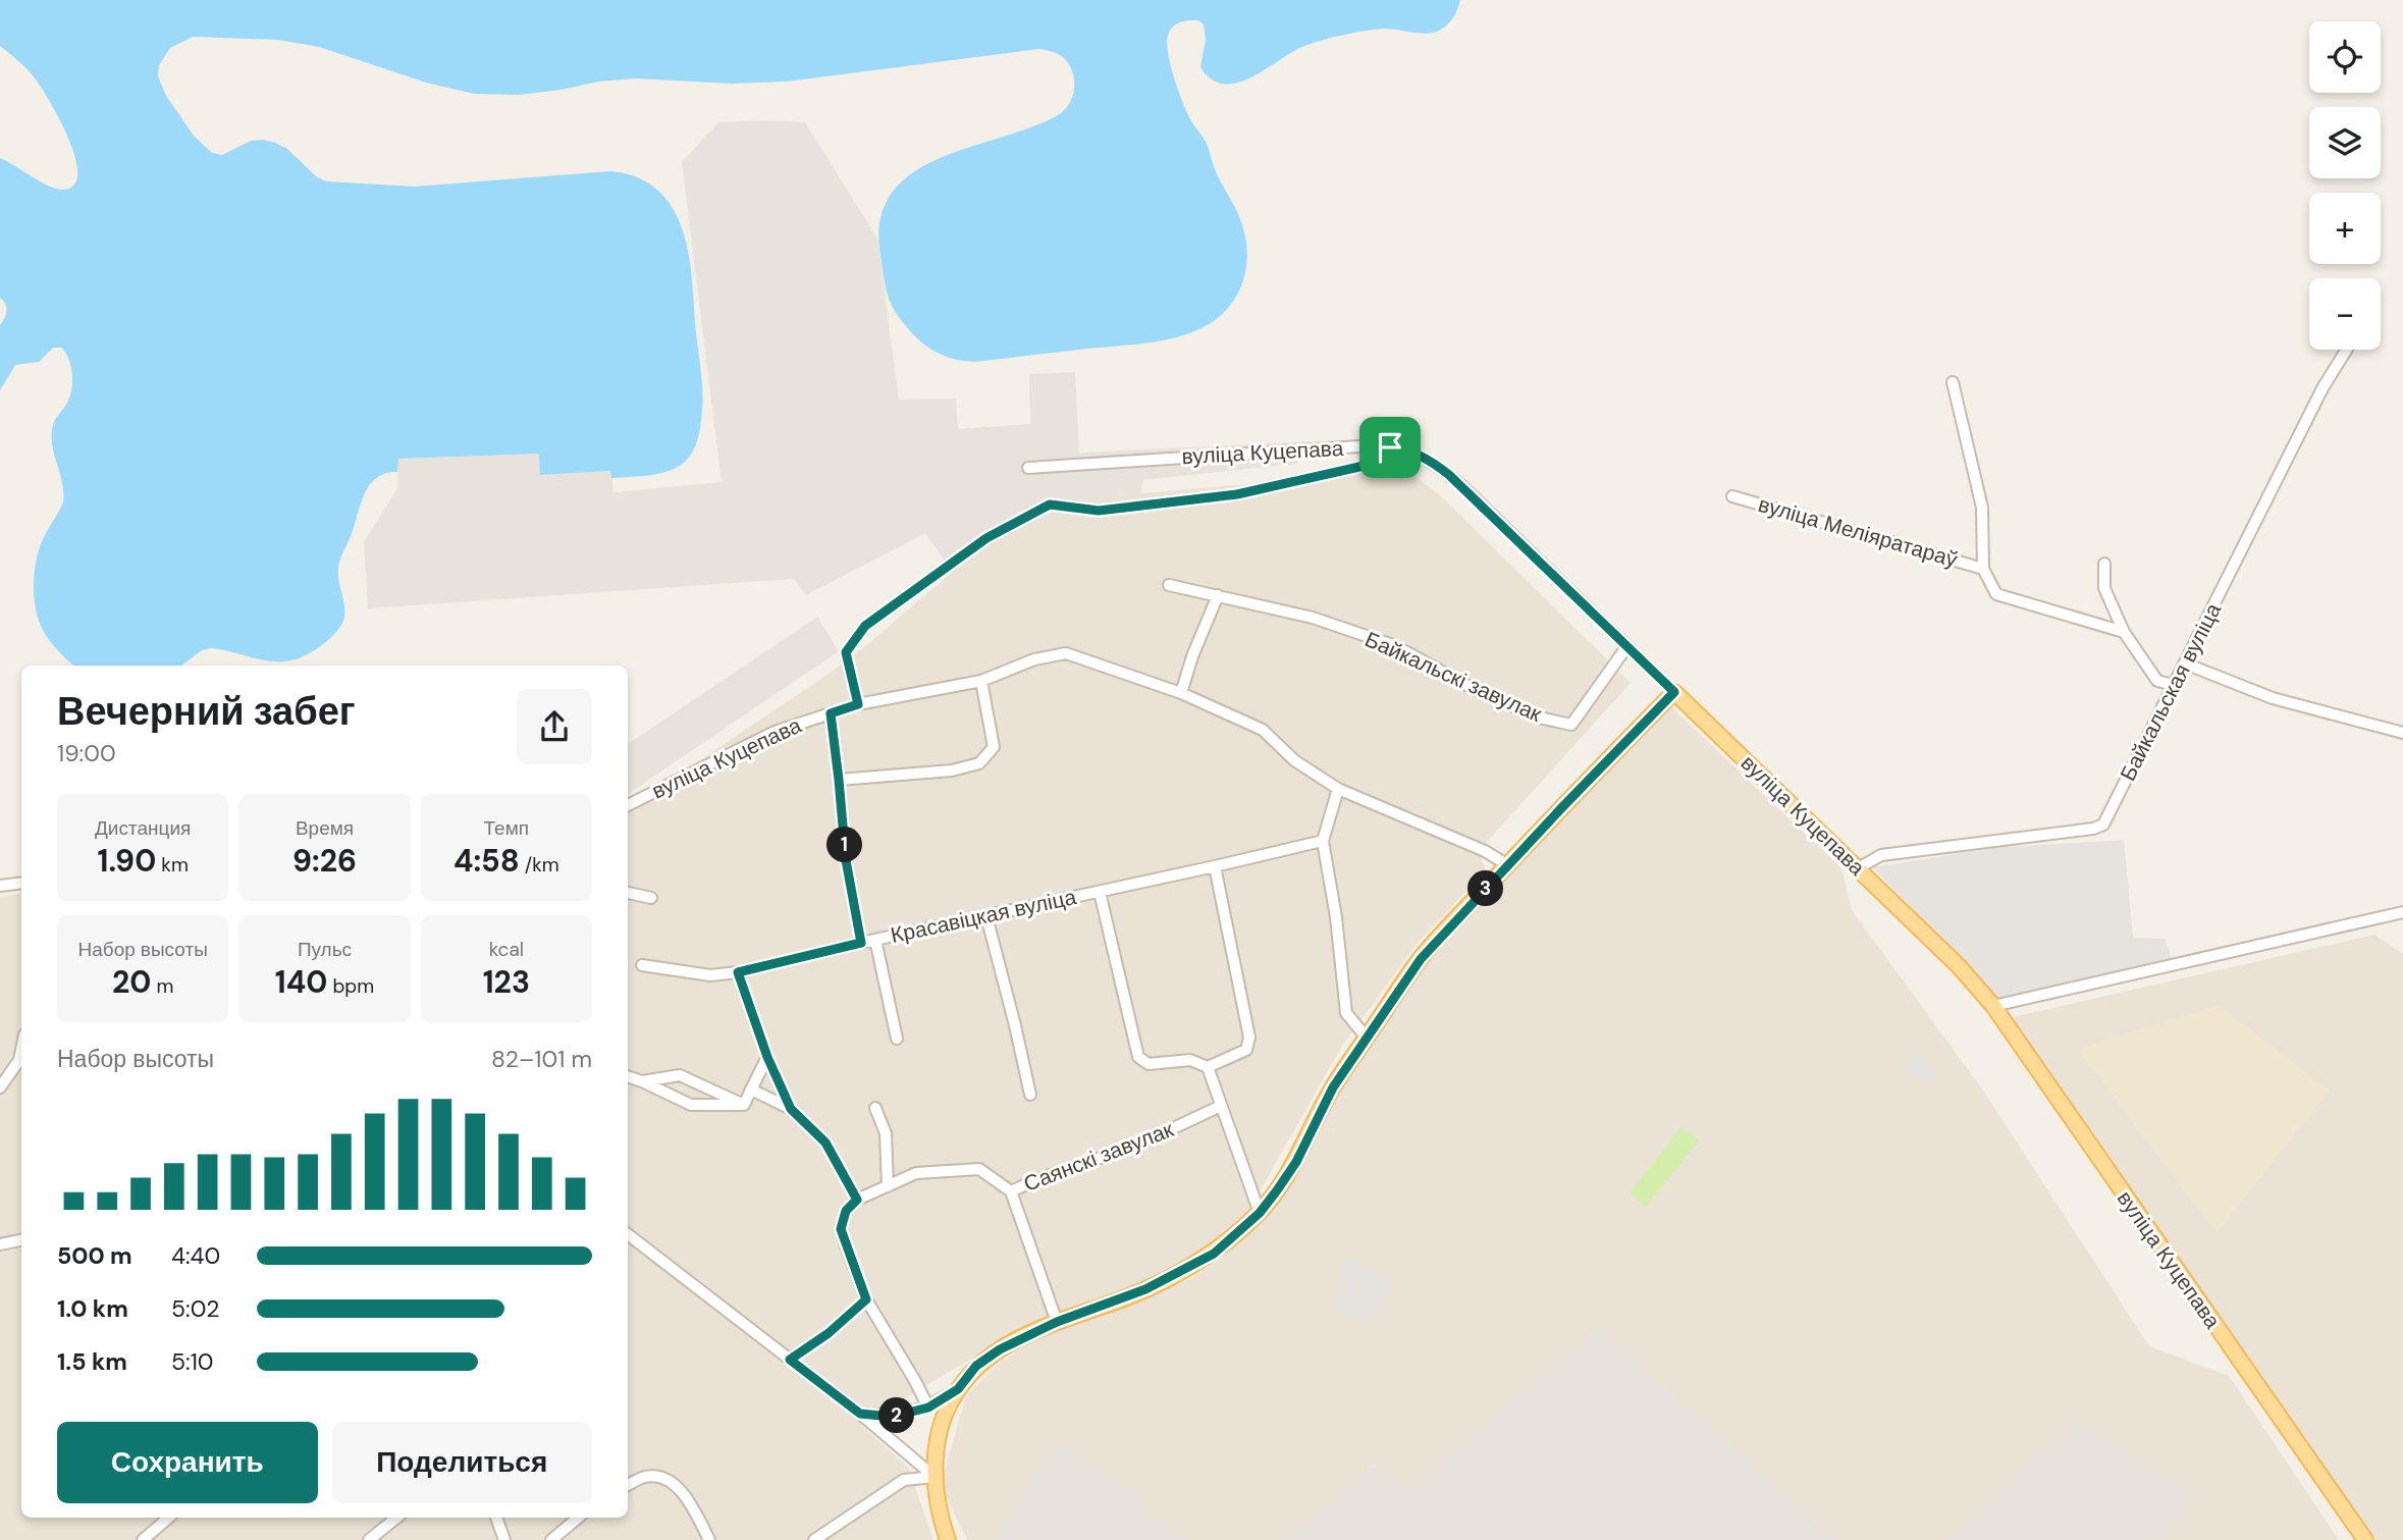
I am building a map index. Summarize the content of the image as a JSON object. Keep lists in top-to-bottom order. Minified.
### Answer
{"streets":{"main road":["вуліца Куцепава"],"street":["вуліца Меліяратараў","Байкальскі завулак","Байкальская вуліца","Красавіцкая вуліца","Саянскі завулак"]},"crossings":[["вуліца Куцепава","Байкальскі завулак"],["вуліца Куцепава","Байкальская вуліца"]],"page":{"map_buttons":["+","−"],"heading":["Вечерний забег","19:00"],"stats":[["Дистанция","1.90 km"],["Время","9:26"],["Темп","4:58 /km"],["Набор высоты","20 m"],["Пульс","140 bpm"],["kcal","123"]],"pins":["1","3","2"],"chart":["Набор высоты","82–101 m"],"list":[{"name":"500 m","note":"4:40"},{"name":"1.0 km","note":"5:02"},{"name":"1.5 km","note":"5:10"}],"buttons":["Сохранить","Поделиться"]}}
